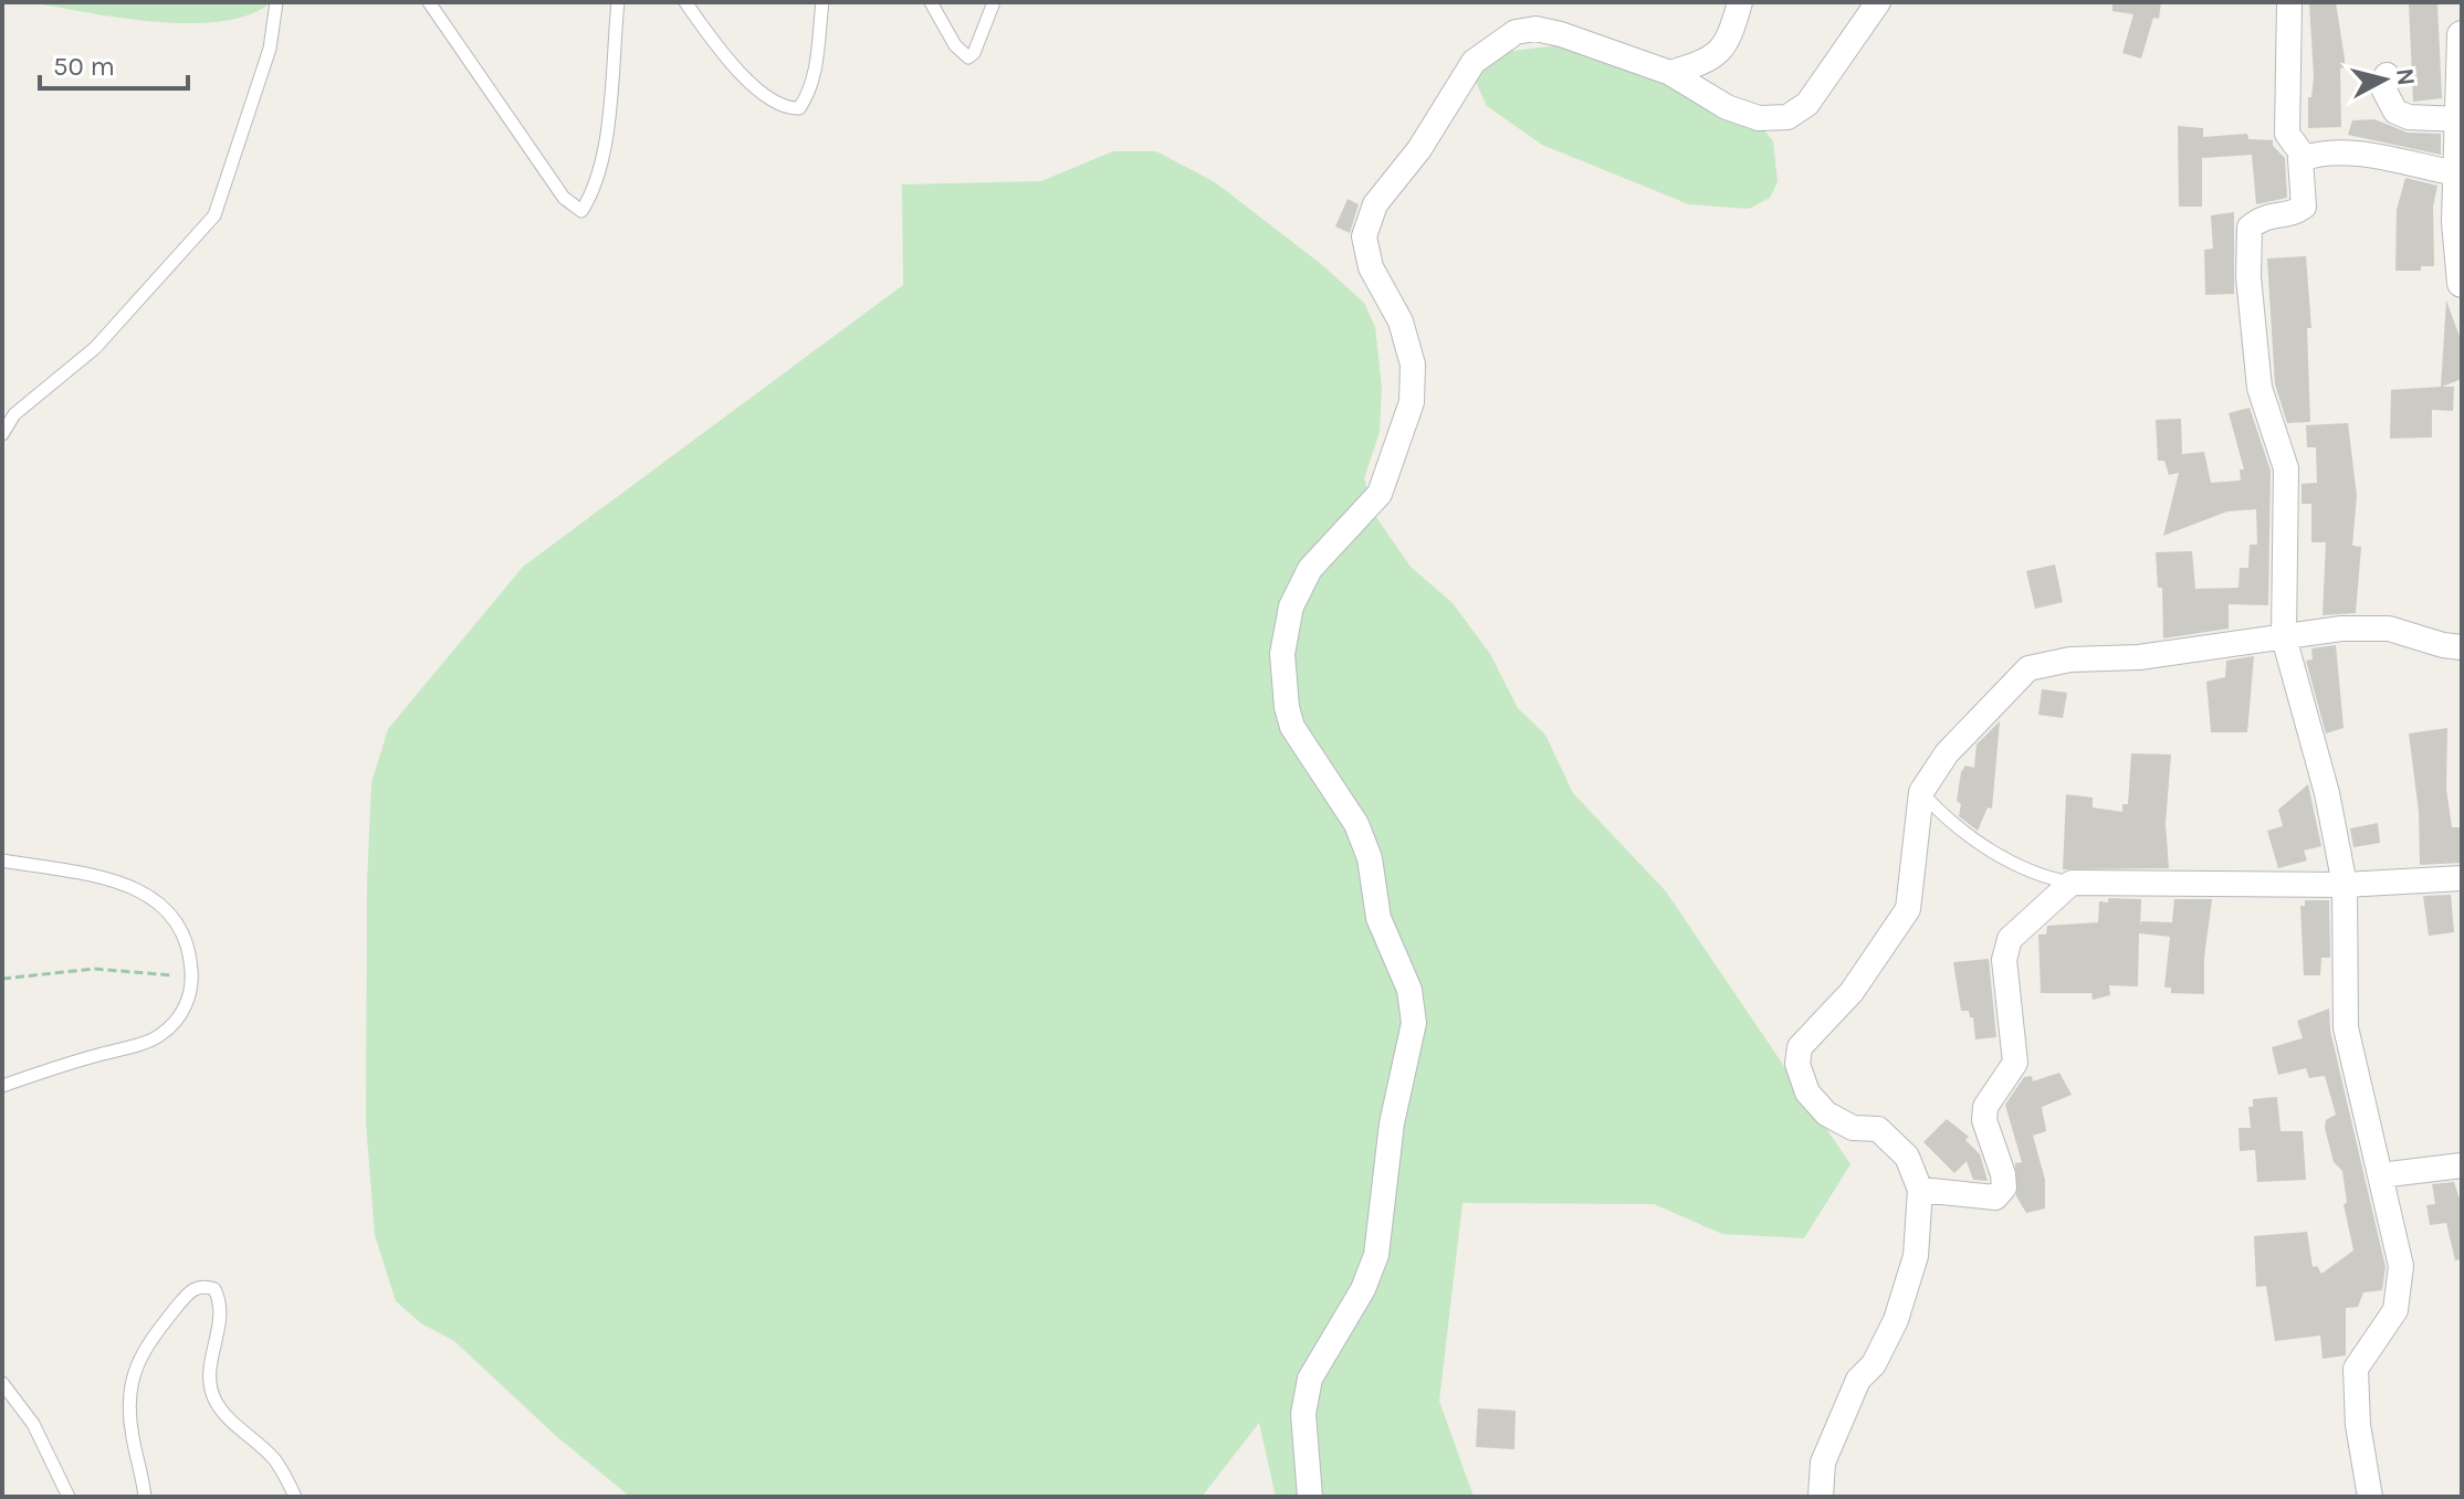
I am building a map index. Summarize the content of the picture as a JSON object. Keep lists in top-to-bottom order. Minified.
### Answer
{"scale_bar":"50 m","north":"right"}
